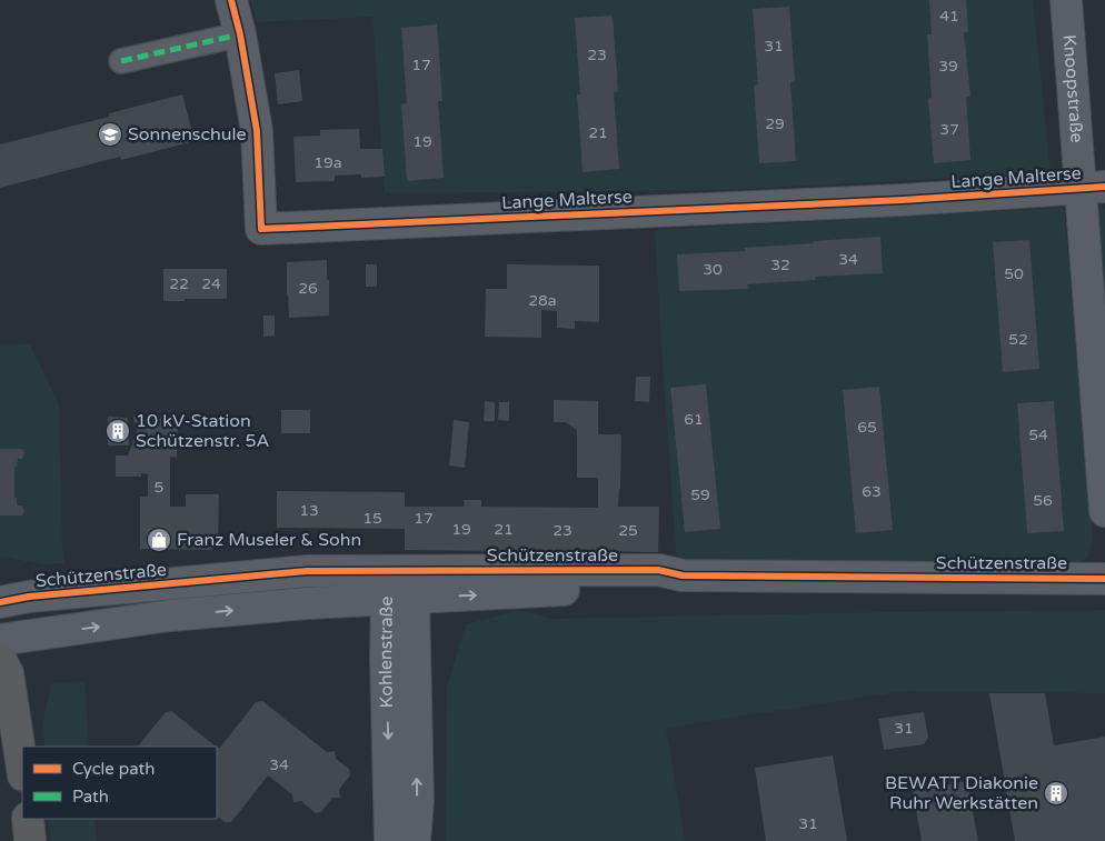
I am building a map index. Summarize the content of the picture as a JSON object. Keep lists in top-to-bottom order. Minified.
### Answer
{"streets":{"street":["Knoopstraße","Lange Malterse","Schützenstraße","Kohlenstraße"]},"crossings":[["Knoopstraße","Lange Malterse"],["Schützenstraße","Kohlenstraße"]],"places":{"school or university":["Sonnenschule"],"building":["10 kV-Station Schützenstr. 5A","BEWATT Diakonie Ruhr Werkstätten"],"shop":["Franz Museler & Sohn"]},"house_numbers":["41","31","23","17","39","29","37","21","19","19a","34","32","30","50","22","24","26","28a","52","61","65","54","5","63","59","56","13","15","17","19","21","23","25","31","34","31"],"legend":["Cycle path","Path"]}
